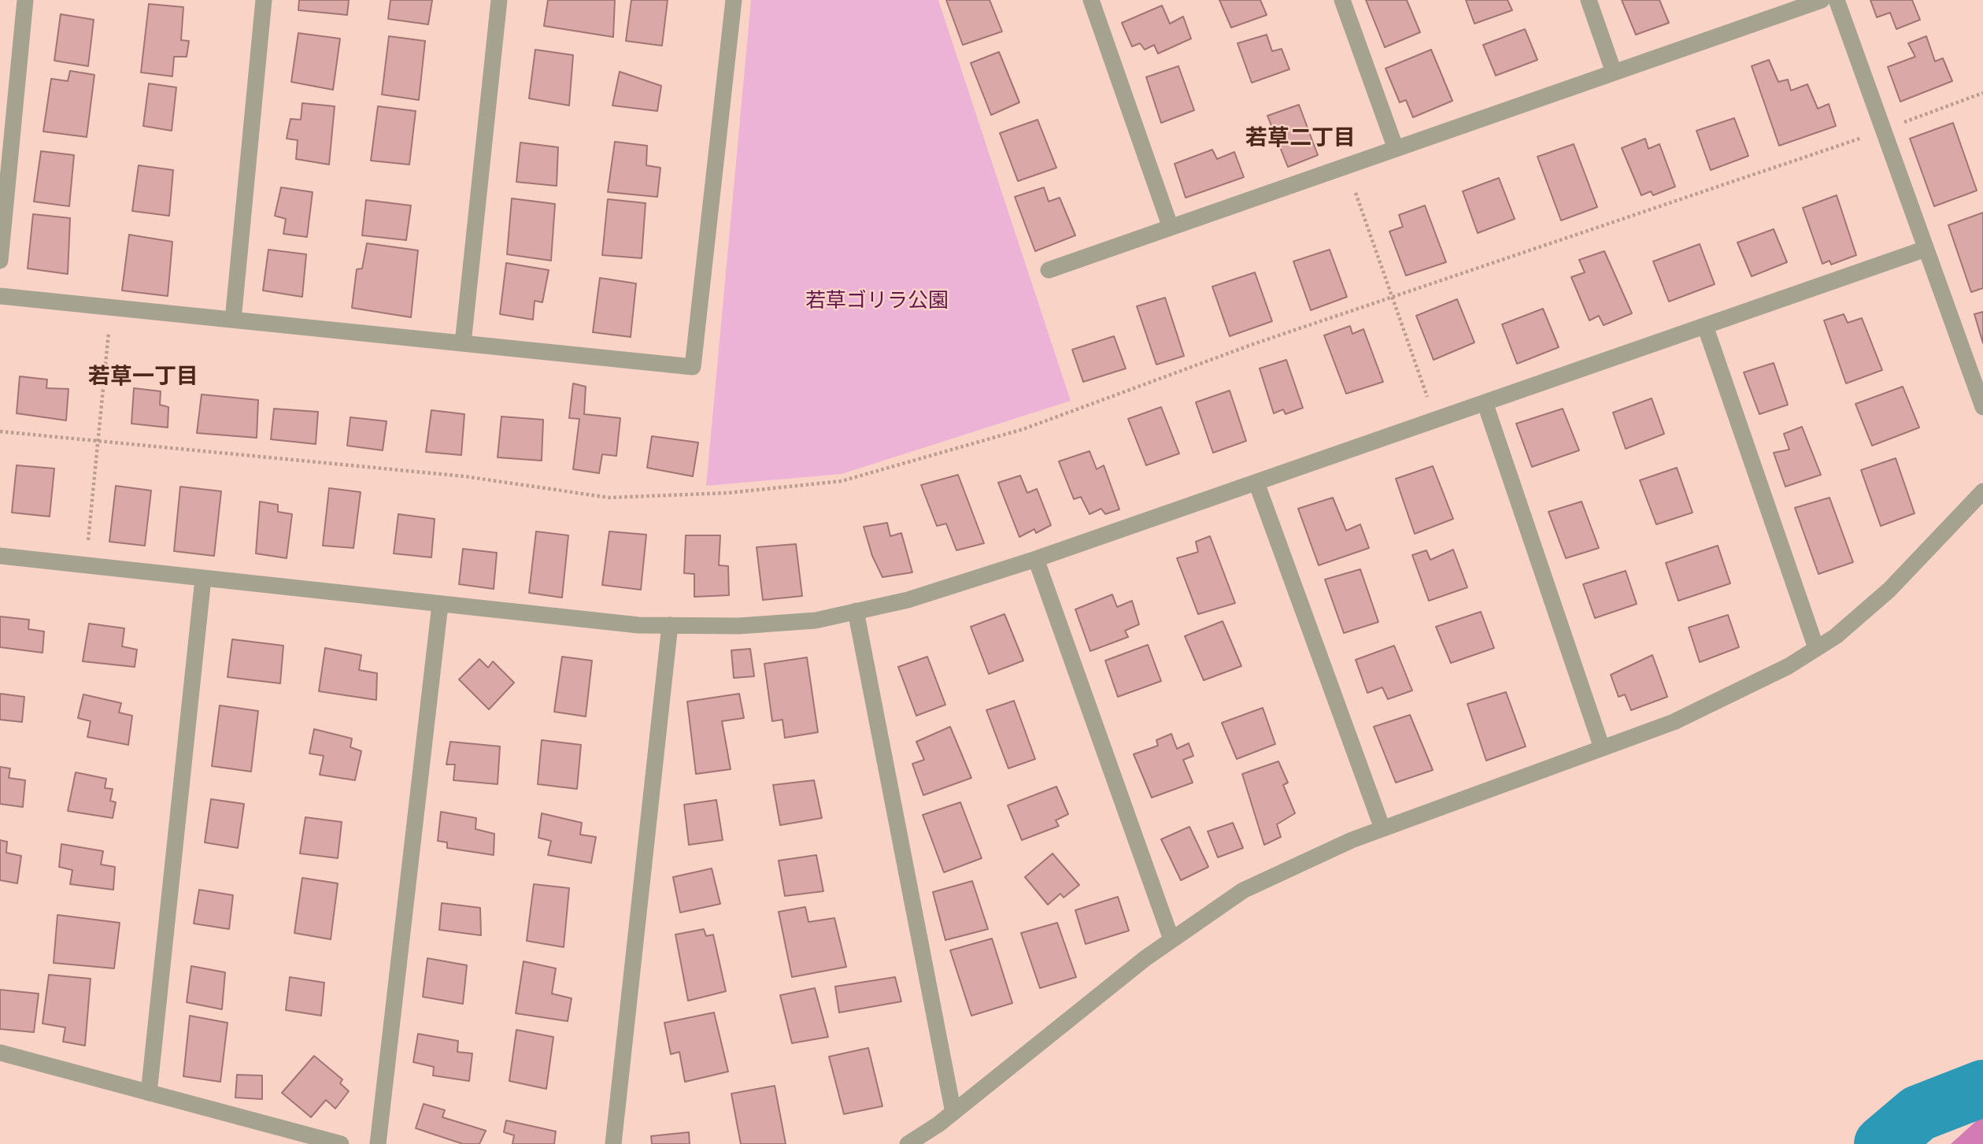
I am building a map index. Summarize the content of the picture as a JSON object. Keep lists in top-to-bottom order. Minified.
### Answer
{"districts":["若草二丁目","若草一丁目"],"parks":["若草ゴリラ公園"]}
